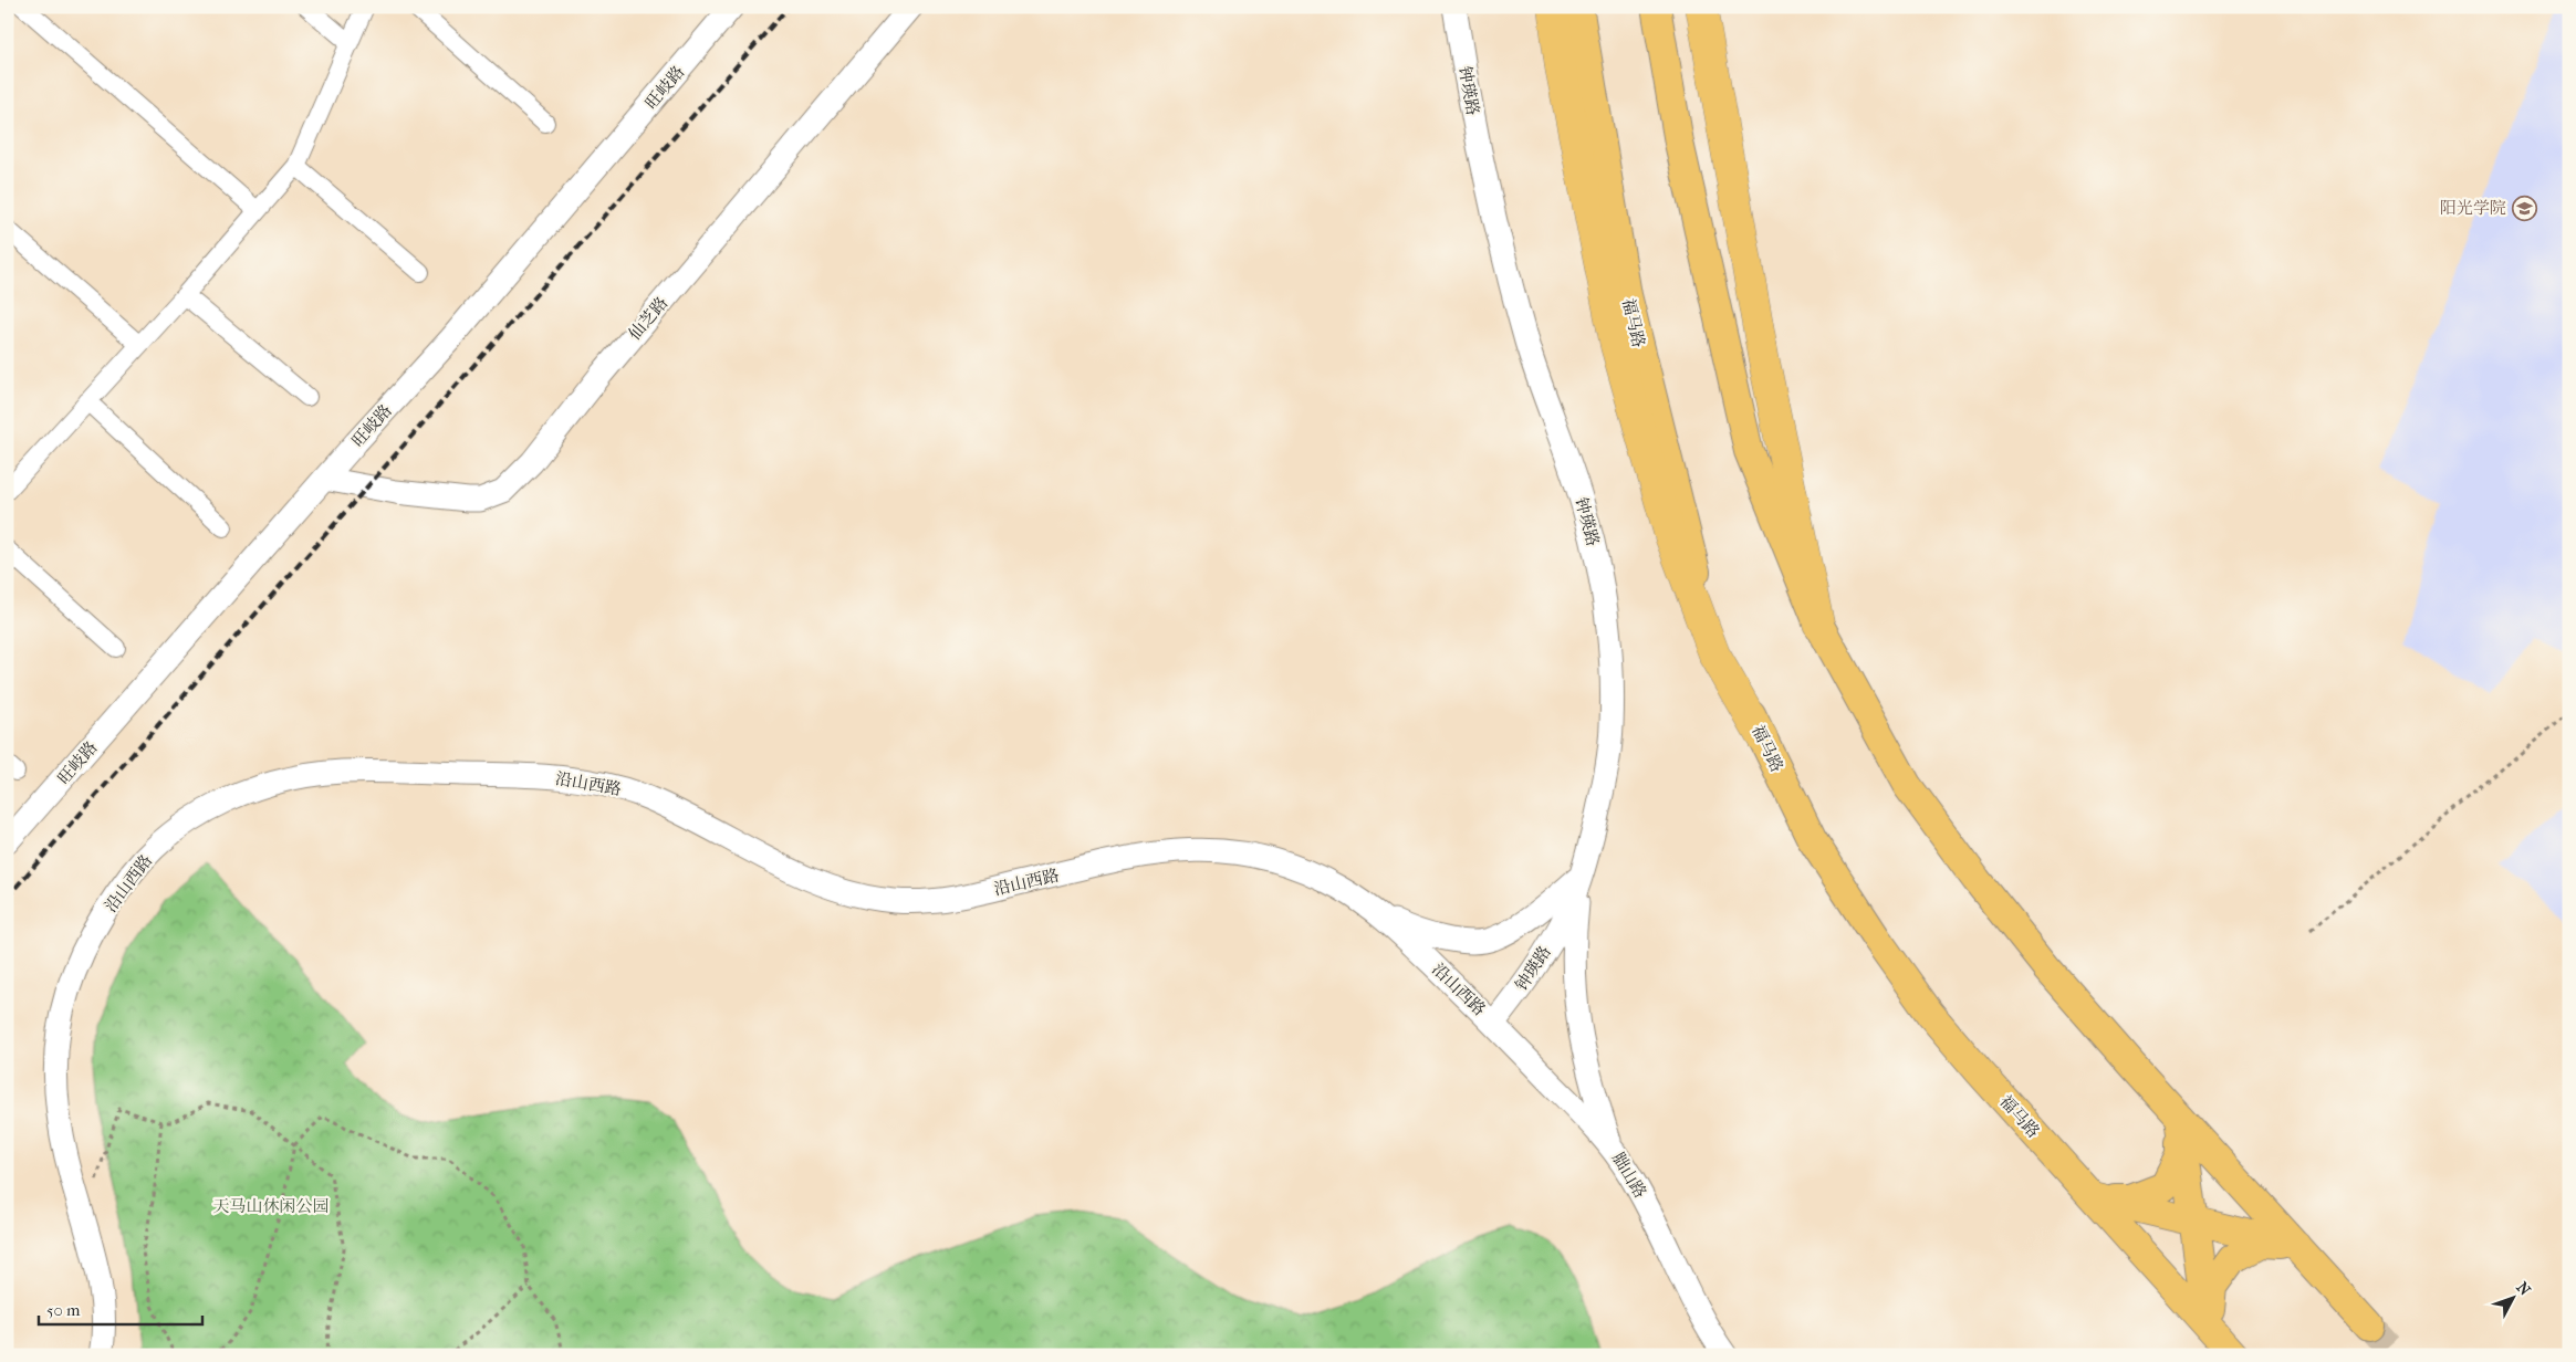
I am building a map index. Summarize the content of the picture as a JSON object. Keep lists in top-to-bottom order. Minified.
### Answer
{"streets":{"main road":["福马路"],"street":["旺岐路","钟瑛路","仙芝路","沿山西路","胐山路"]},"crossings":[["旺岐路","仙芝路"],["钟瑛路","沿山西路"],["钟瑛路","胐山路"],["沿山西路","胐山路"]],"parks":["天马山休闲公园"],"places":{"school or university":["阳光学院"]},"scale_bar":"50 m","north":"top right"}
